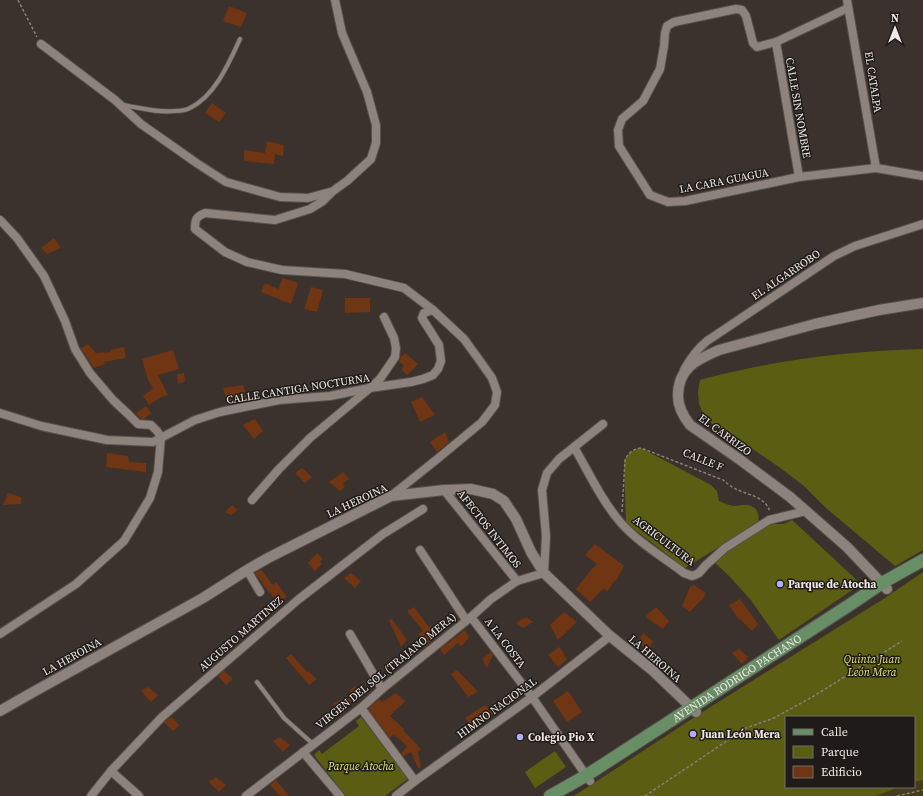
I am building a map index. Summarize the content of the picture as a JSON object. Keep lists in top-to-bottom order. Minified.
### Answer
{"streets":{"main road":["AVENIDA RODRIGO PACHANO"],"street":["EL CATALPA","CALLE SIN NOMBRE","LA CARA GUAGUA","EL ALGARROBO","CALLE CANTIGA NOCTURNA","EL CARRIZO","LA HEROINA","AFECTOS INTIMOS","AGRICULTURA","AUGUSTO MARTINEZ","A LA COSTA","VIRGEN DEL SOL (TRAJANO MERA)","HIMNO NACIONAL"],"path":["CALLE F"]},"crossings":[["EL CATALPA","LA CARA GUAGUA"],["CALLE SIN NOMBRE","LA CARA GUAGUA"],["EL ALGARROBO","EL CARRIZO"],["EL CARRIZO","AVENIDA RODRIGO PACHANO"],["CALLE F","AGRICULTURA"],["LA HEROINA","AFECTOS INTIMOS"],["LA HEROINA","VIRGEN DEL SOL (TRAJANO MERA)"],["LA HEROINA","AVENIDA RODRIGO PACHANO"],["LA HEROINA","HIMNO NACIONAL"],["AFECTOS INTIMOS","VIRGEN DEL SOL (TRAJANO MERA)"],["A LA COSTA","VIRGEN DEL SOL (TRAJANO MERA)"],["A LA COSTA","AVENIDA RODRIGO PACHANO"],["A LA COSTA","HIMNO NACIONAL"]],"parks":["Quinta Juan León Mera","Parque Atocha"],"places":["Parque de Atocha","Juan León Mera","Colegio Pio X"],"legend":["Calle","Parque","Edificio"],"north":"top"}
